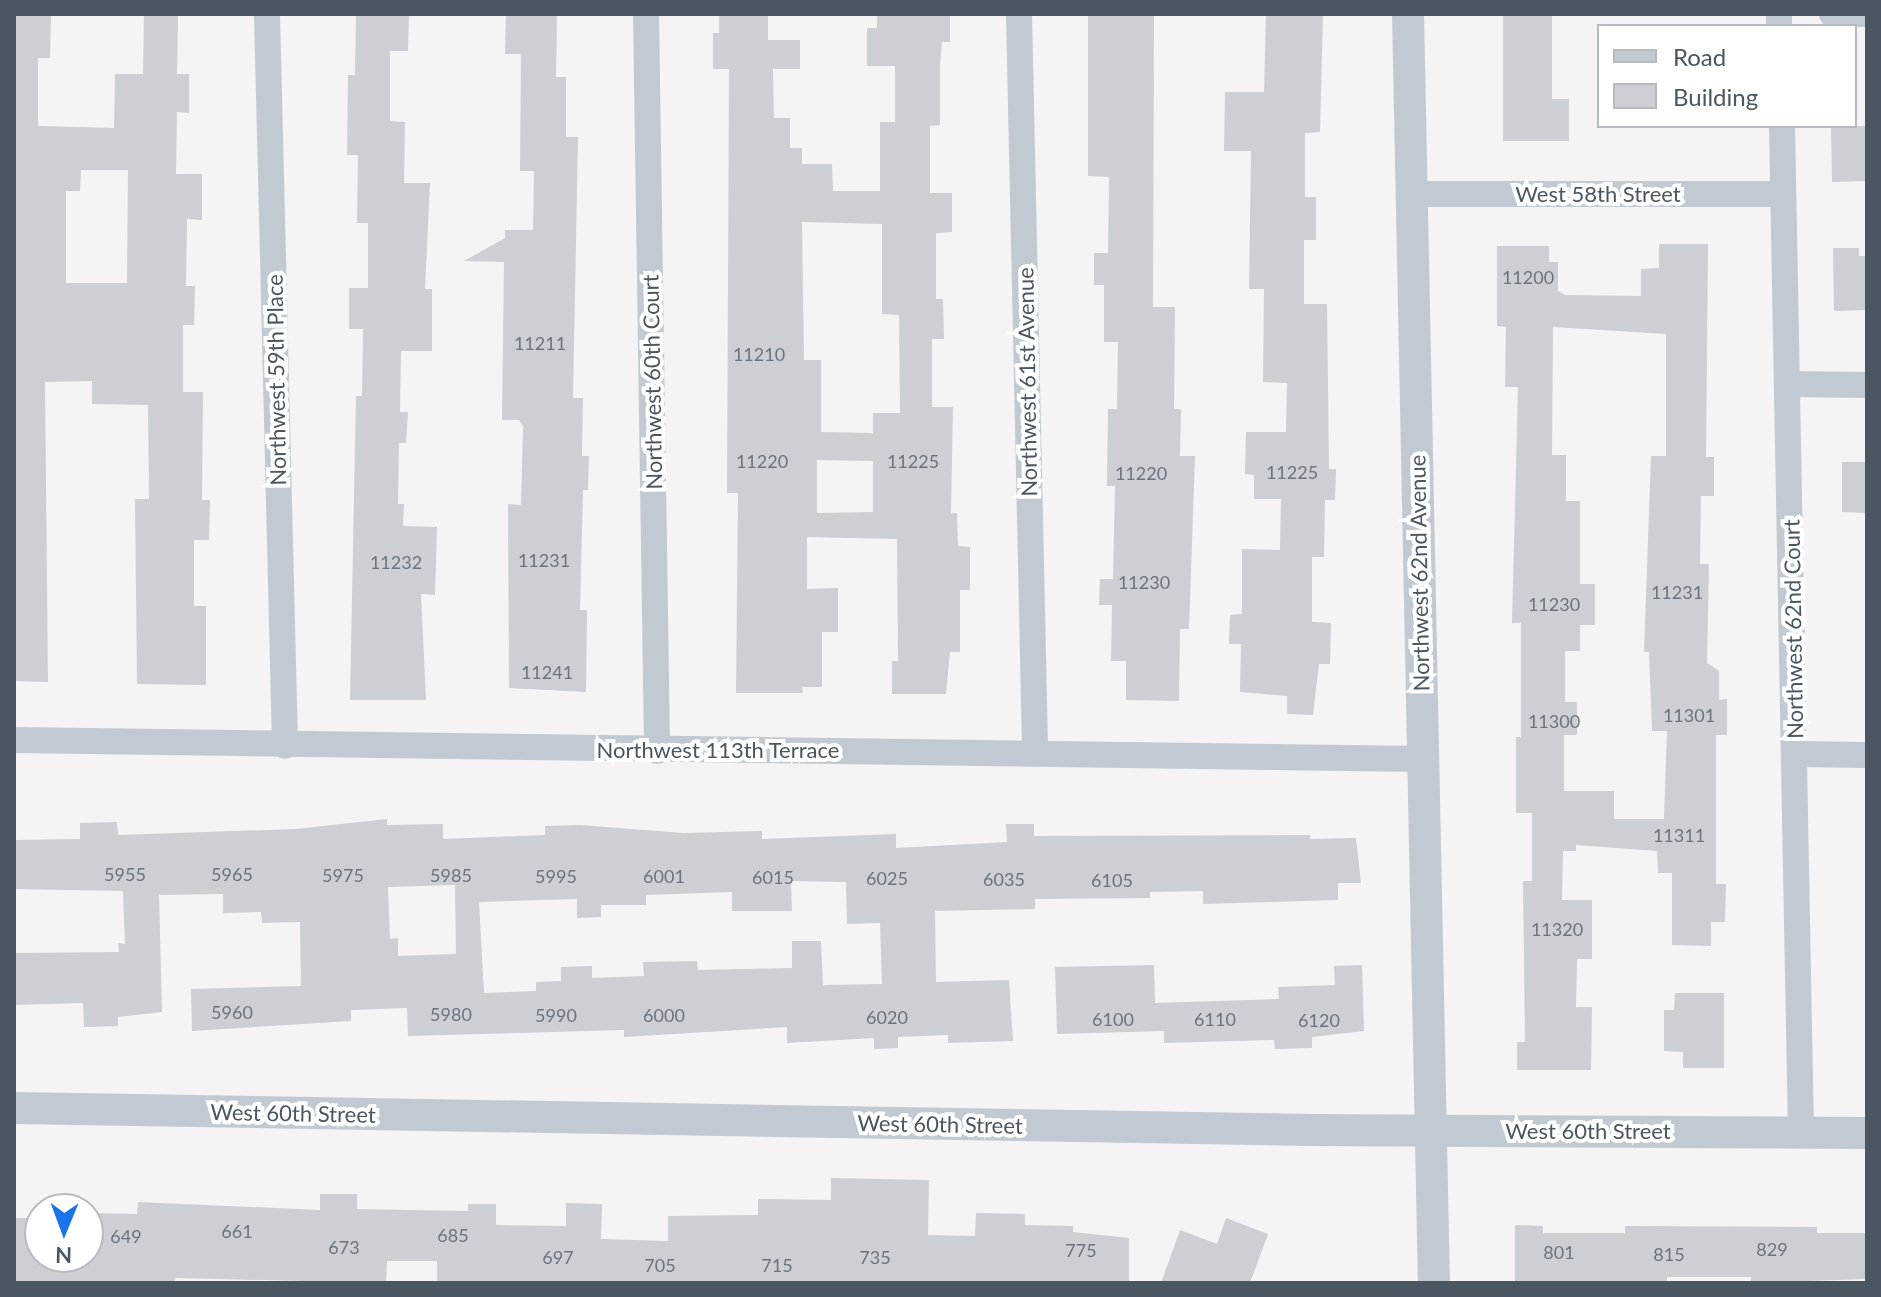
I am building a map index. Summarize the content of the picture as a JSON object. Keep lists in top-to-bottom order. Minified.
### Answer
{"streets":{"street":["West 58th Street","Northwest 59th Place","Northwest 60th Court","Northwest 61st Avenue","Northwest 62nd Avenue","Northwest 62nd Court","Northwest 113th Terrace","West 60th Street"]},"crossings":[["West 58th Street","Northwest 62nd Avenue"],["West 58th Street","Northwest 62nd Court"],["Northwest 59th Place","Northwest 113th Terrace"],["Northwest 60th Court","Northwest 113th Terrace"],["Northwest 61st Avenue","Northwest 113th Terrace"],["Northwest 62nd Avenue","Northwest 113th Terrace"],["Northwest 62nd Avenue","West 60th Street"],["Northwest 62nd Court","West 60th Street"]],"house_numbers":["11200","11211","11210","11220","11225","11225","11220","11231","11232","11230","11231","11230","11241","11301","11300","11311","5955","5965","5975","5985","5995","6001","6015","6025","6035","6105","11320","5960","5980","5990","6000","6020","6100","6110","6120","661","685","649","673","829","775","801","815","697","735","705","715"],"legend":["Road","Building"],"north":"bottom"}
